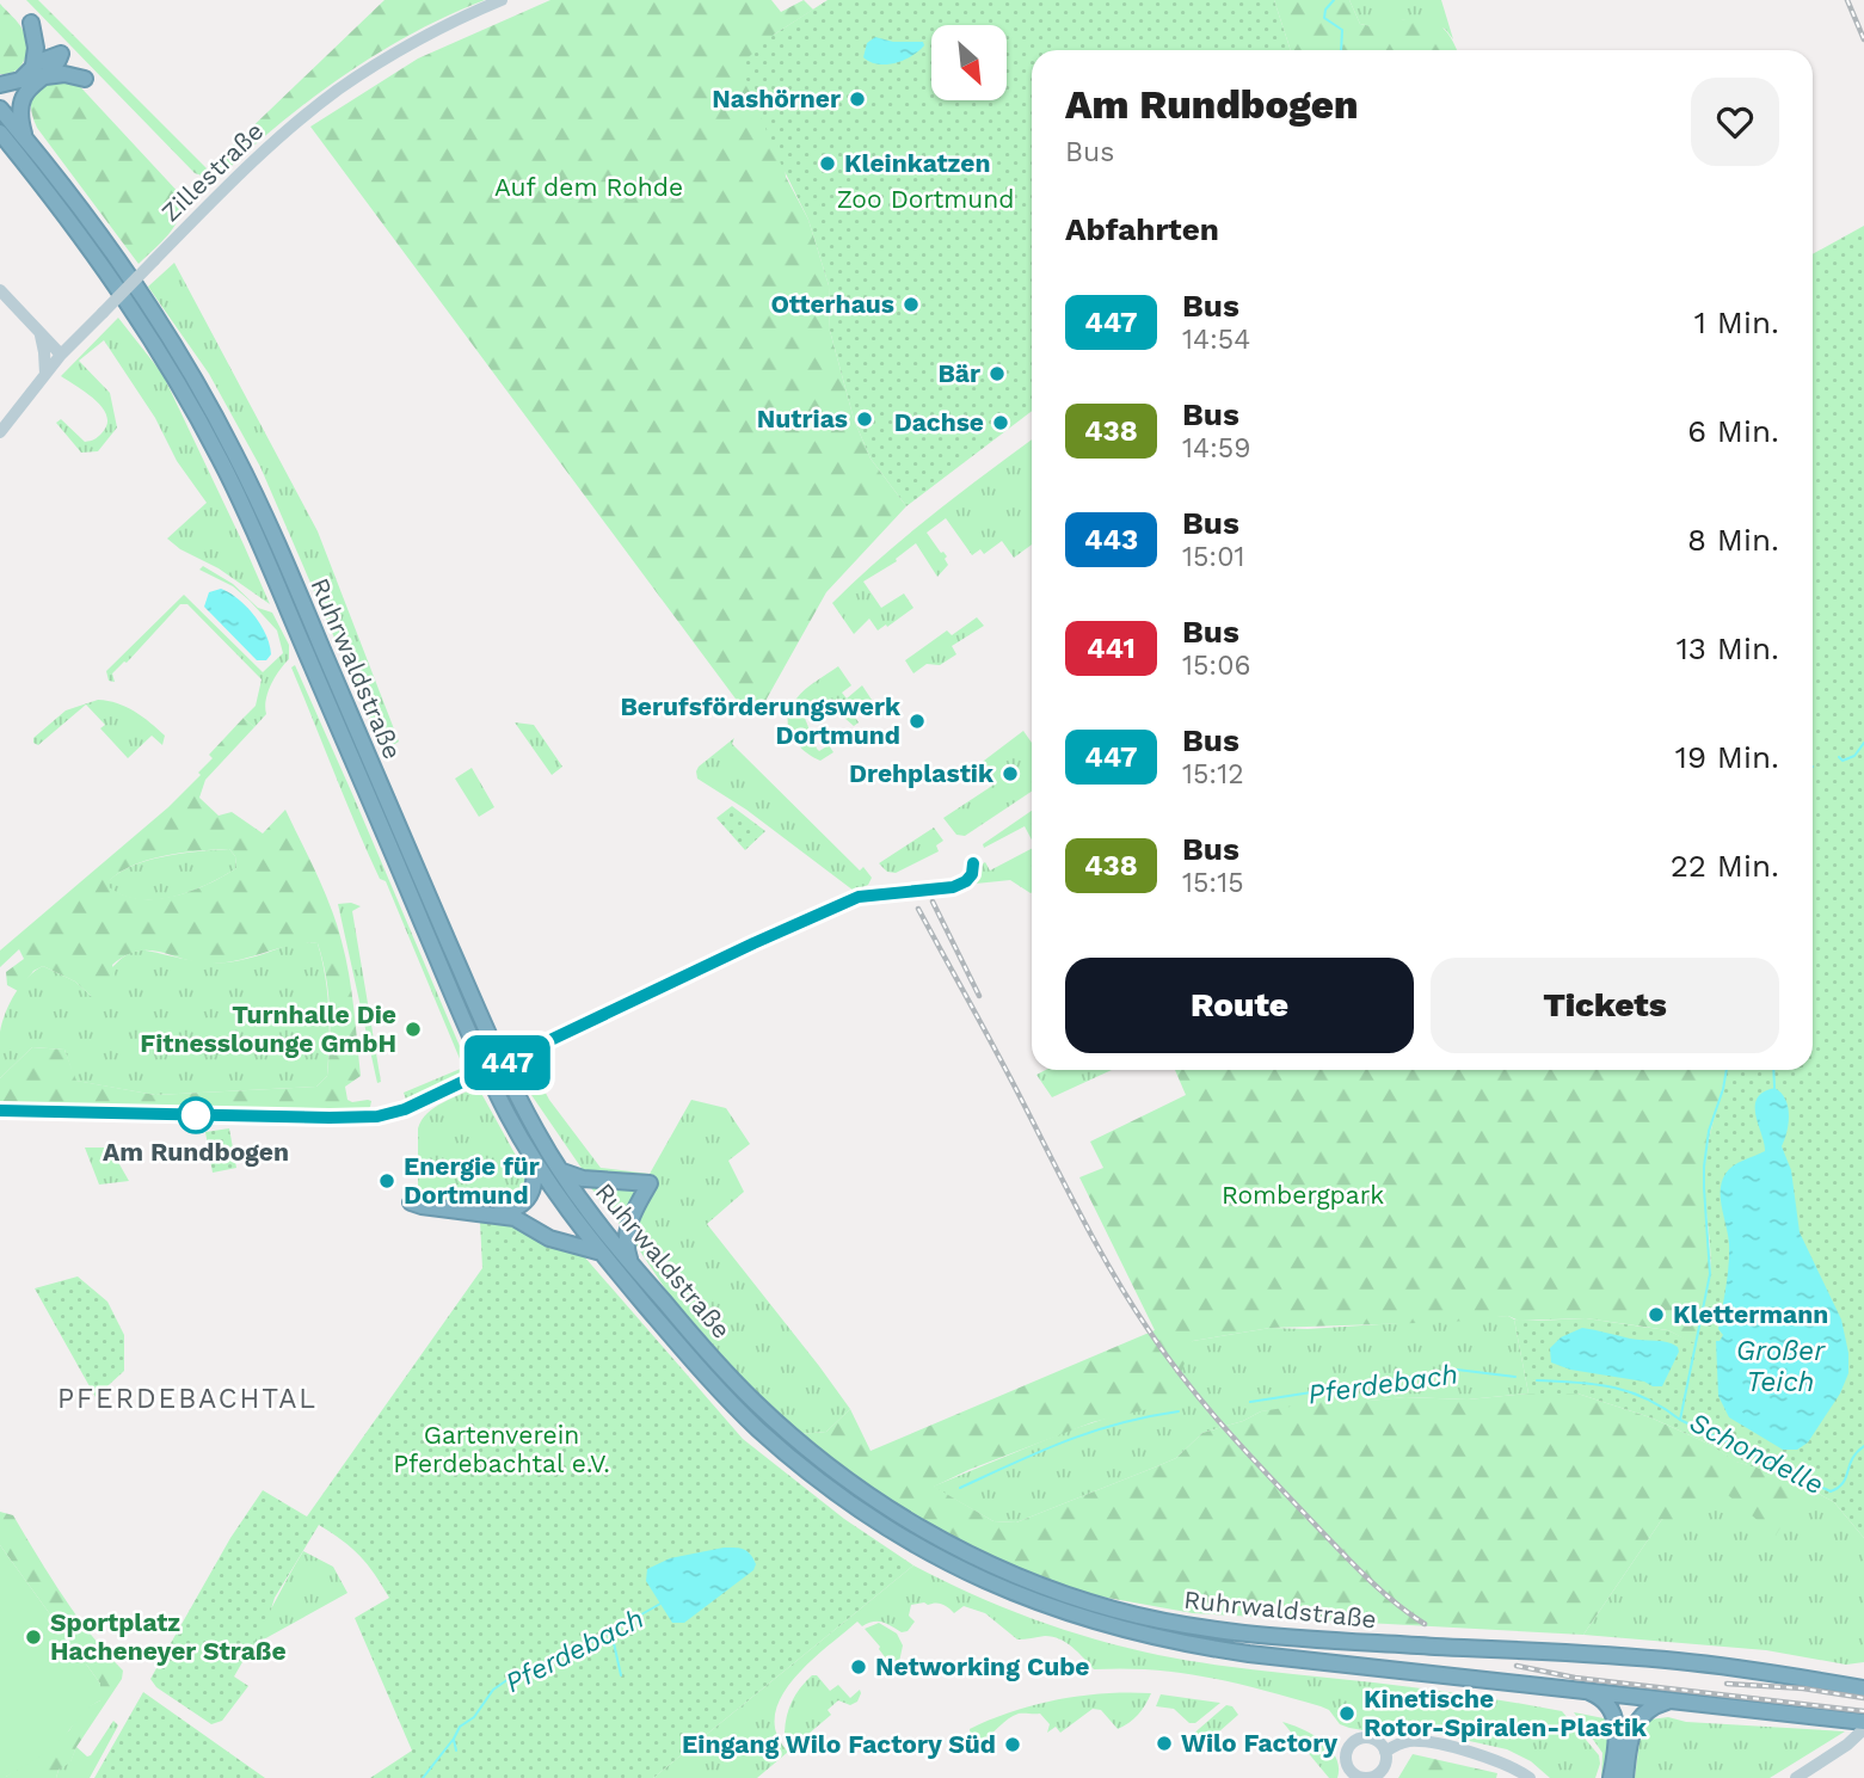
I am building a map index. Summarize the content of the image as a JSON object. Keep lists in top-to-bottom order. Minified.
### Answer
{"streets":{"highway":["Ruhrwaldstraße"],"main road":["Zillestraße"]},"districts":["PFERDEBACHTAL"],"water":["Großer Teich","Pferdebach","Schondelle"],"parks":["Auf dem Rohde","Zoo Dortmund","Rombergpark","Gartenverein Pferdebachtal e.V."],"places":["Nashörner","Kleinkatzen","Otterhaus","Bär","Nutrias","Dachse","Berufsförderungswerk Dortmund","Drehplastik","Turnhalle Die Fitnesslounge GmbH","Am Rundbogen","Energie für Dortmund","Klettermann","Sportplatz Hacheneyer Straße","Networking Cube","Kinetische Rotor-Spiralen-Plastik","Wilo Factory","Eingang Wilo Factory Süd"],"lines":["bus line 447"],"north":"bottom right","page":{"on_map":"447","heading":[["Am Rundbogen","Bus"],"Abfahrten"],"list":[{"mark":"447","name":"Bus","note":"14:54","value":"1 Min."},{"mark":"438","name":"Bus","note":"14:59","value":"6 Min."},{"mark":"443","name":"Bus","note":"15:01","value":"8 Min."},{"mark":"441","name":"Bus","note":"15:06","value":"13 Min."},{"mark":"447","name":"Bus","note":"15:12","value":"19 Min."},{"mark":"438","name":"Bus","note":"15:15","value":"22 Min."}],"buttons":["Route","Tickets"]}}
